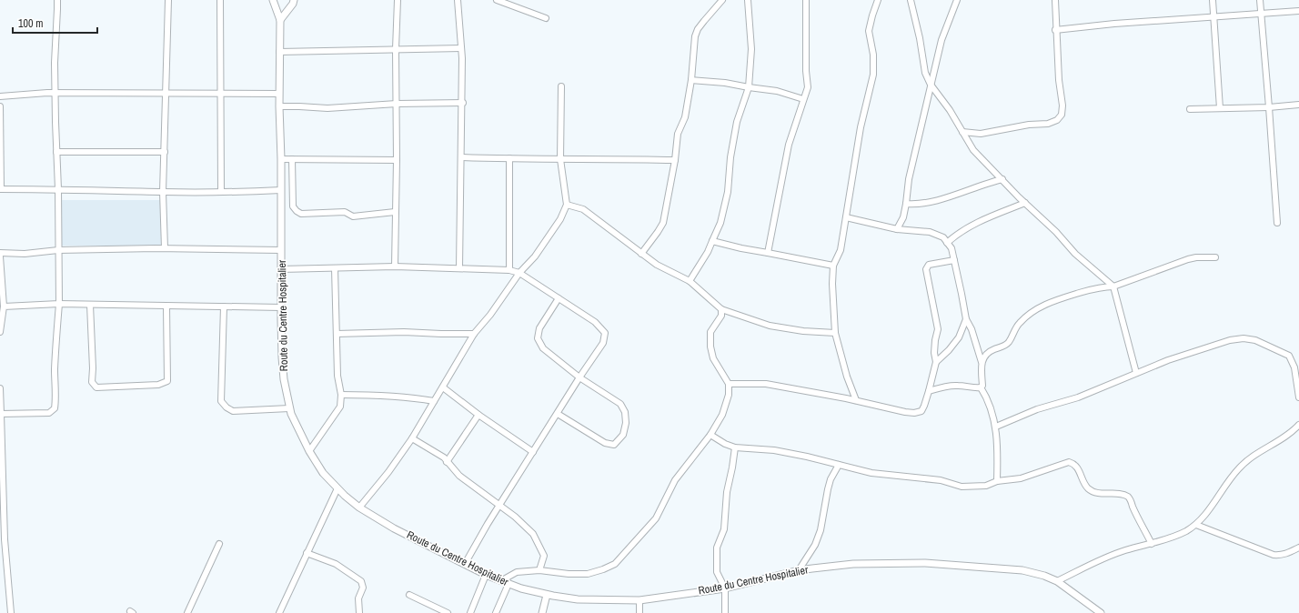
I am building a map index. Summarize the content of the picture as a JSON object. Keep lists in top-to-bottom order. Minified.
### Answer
{"streets":{"street":["Route du Centre Hospitalier"]},"scale_bar":"100 m"}
